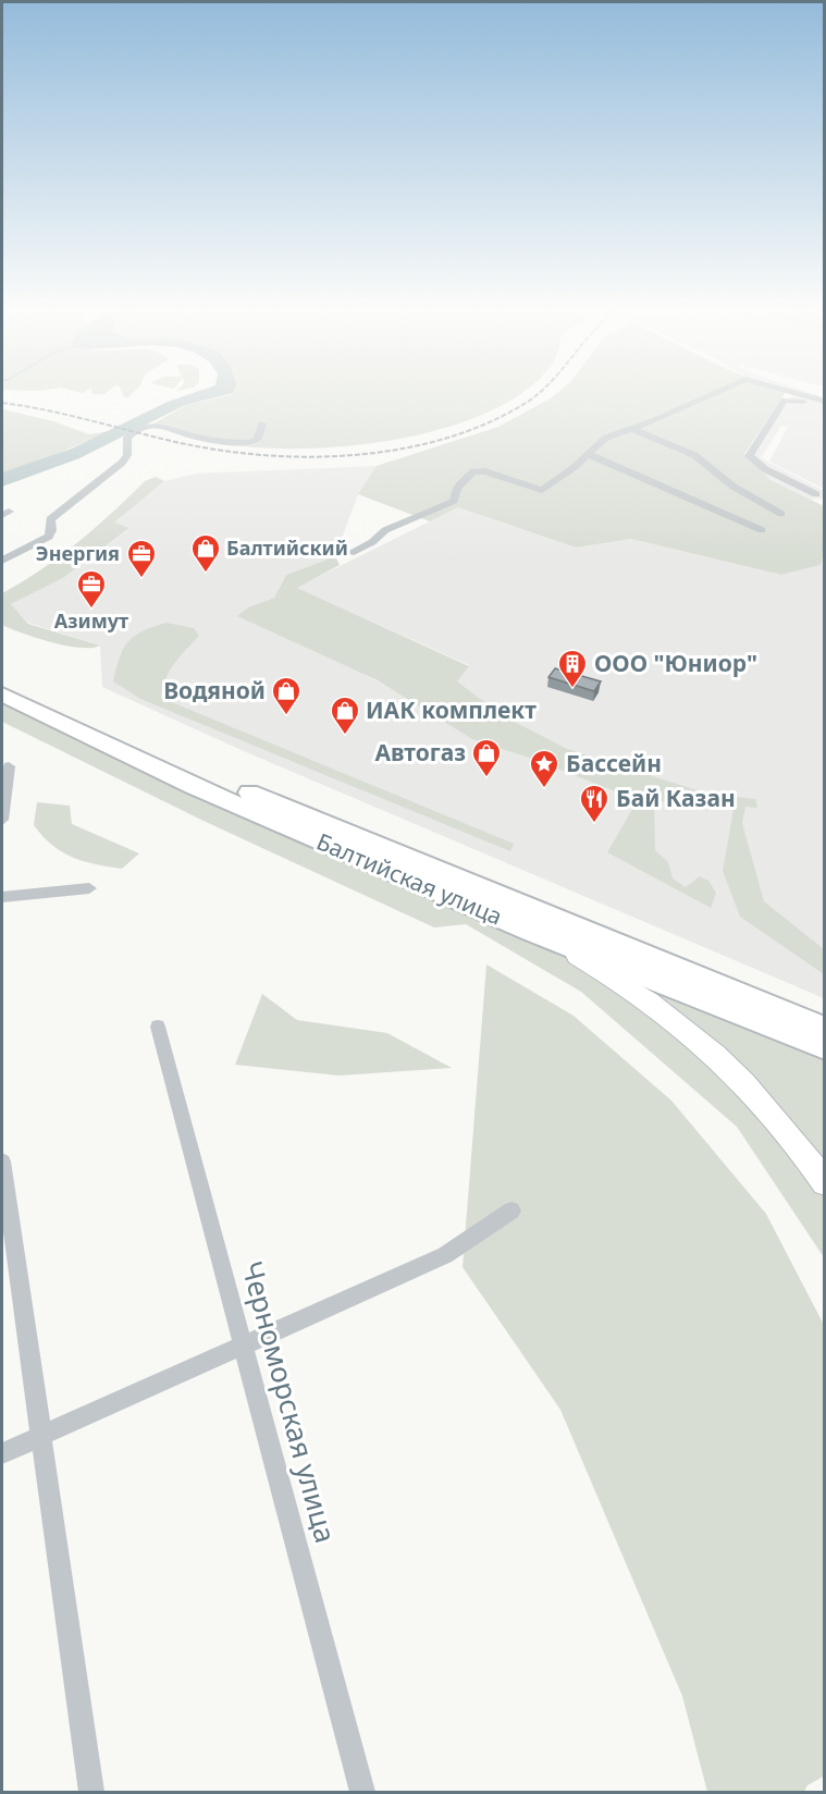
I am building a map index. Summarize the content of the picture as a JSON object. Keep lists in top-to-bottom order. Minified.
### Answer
{"streets":{"main road":["Балтийская улица"],"street":["Черноморская улица"]},"places":{"shop":["Балтийский","Водяной","ИАК комплект","Автогаз"],"office":["Энергия","Азимут"],"building":["ООО \"Юниор\""],"place":["Бассейн"],"restaurant":["Бай Казан"]}}
